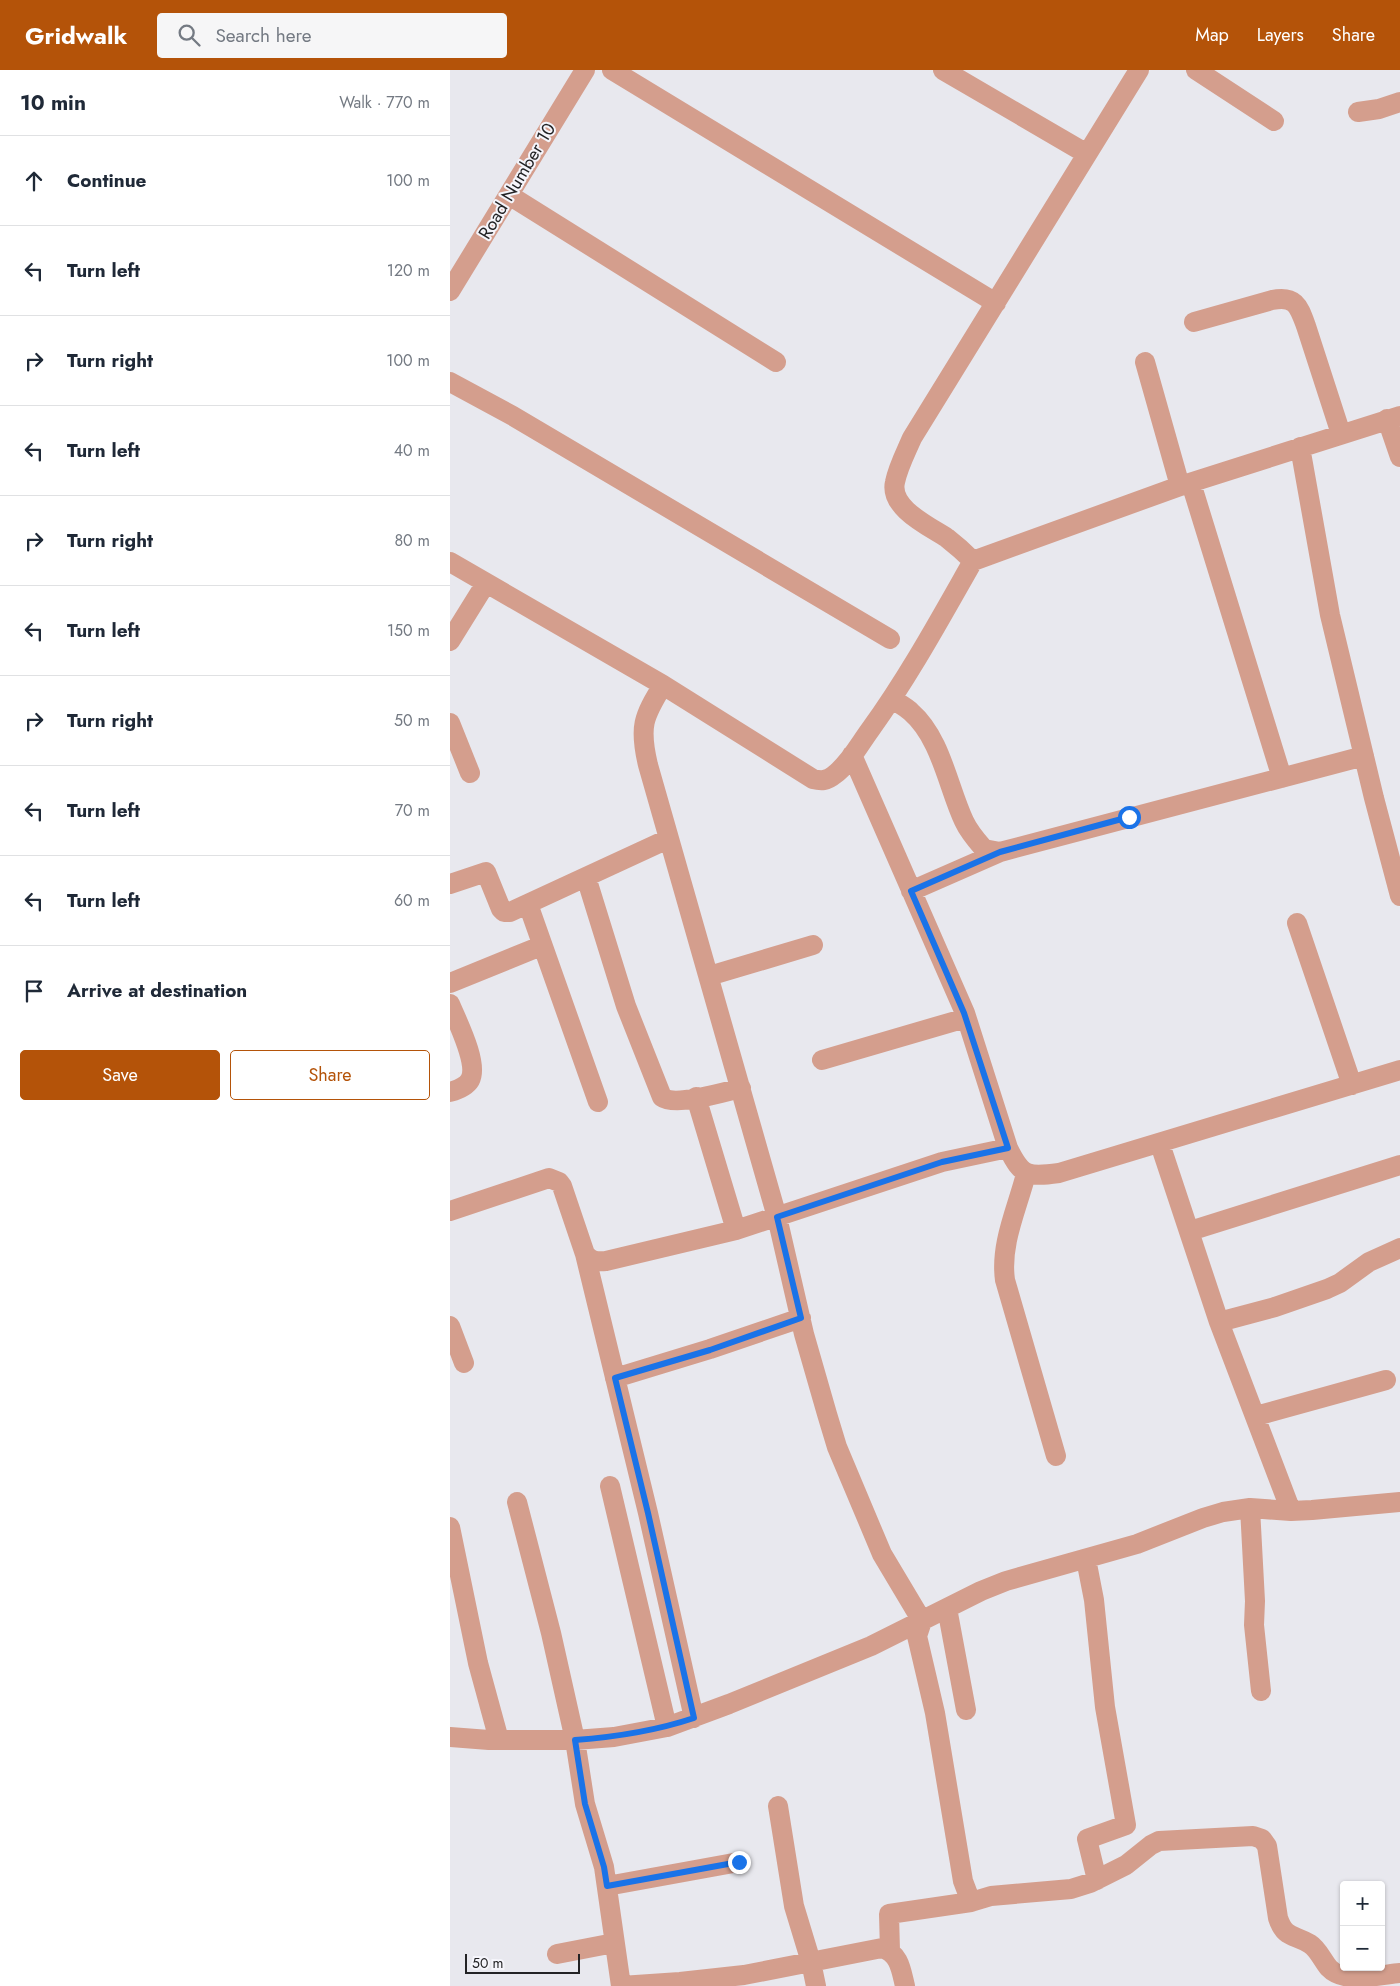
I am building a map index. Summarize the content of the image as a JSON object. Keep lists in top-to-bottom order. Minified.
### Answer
{"streets":{"street":["Road Number 10"]},"scale_bar":"50 m","page":{"header":"Gridwalk","search":"Search here","nav":["Map","Layers","Share"],"heading":["10 min","Walk · 770 m"],"list":[["Continue","100 m"],["Turn left","120 m"],["Turn right","100 m"],["Turn left","40 m"],["Turn right","80 m"],["Turn left","150 m"],["Turn right","50 m"],["Turn left","70 m"],["Turn left","60 m"],"Arrive at destination"],"buttons":["Save","Share"],"map_buttons":["+","−"],"scale":"50 m"}}
